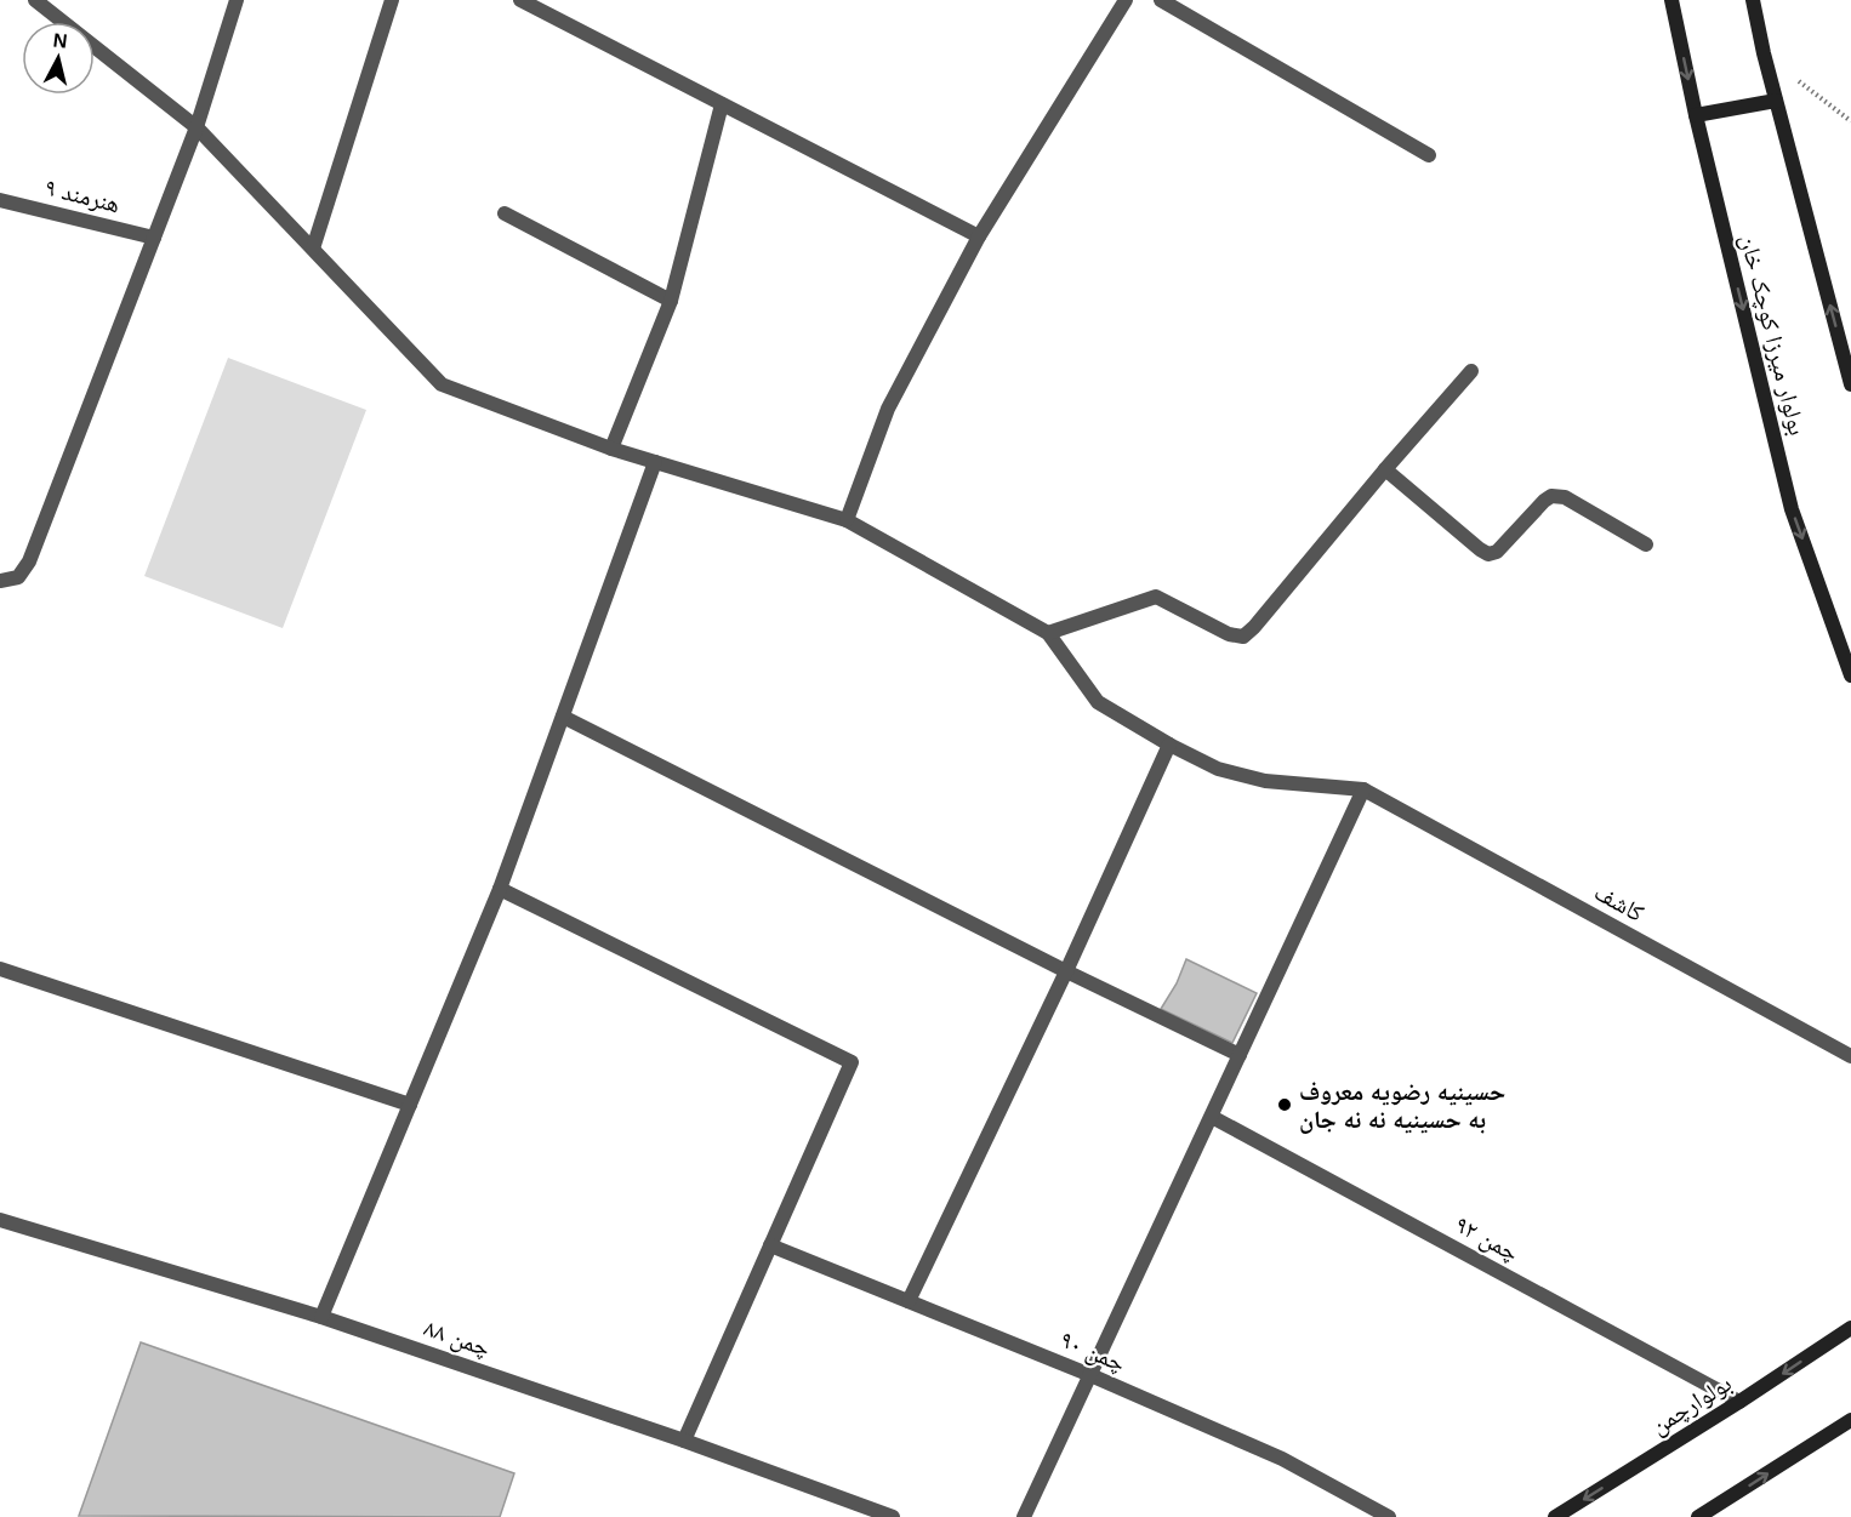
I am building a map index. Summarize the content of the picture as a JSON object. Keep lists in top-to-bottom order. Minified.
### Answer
{"streets":{"main road":["بولوار میرزا کوچک خان","بولوارچمن"],"street":["هنرمند ۹","کاشف","چمن ۹۲","چمن ۸۸","چمن ۹۰"]},"crossings":[["چمن ۹۲","بولوارچمن"]],"places":["حسینیه رضویه معروف به حسینیه نه نه جان"],"north":"top"}
